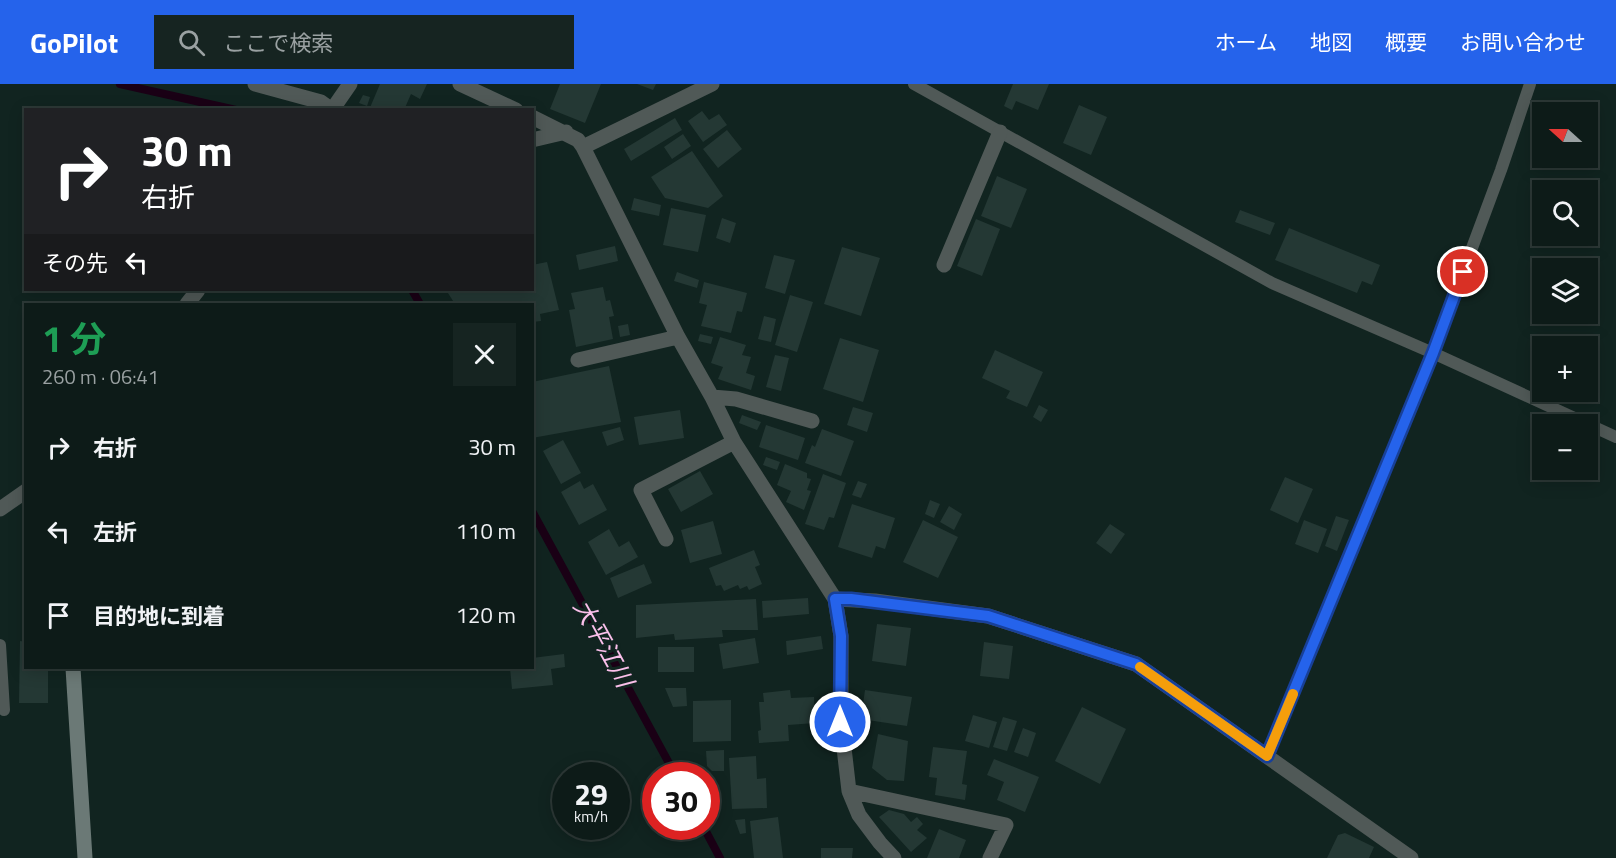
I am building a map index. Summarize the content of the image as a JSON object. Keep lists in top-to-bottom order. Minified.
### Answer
{"water":["大平江川"],"north":"left","page":{"header":"GoPilot","search":"ここで検索","nav":["ホーム","地図","概要","お問い合わせ"],"map_buttons":["+","−"],"turn":["30 m","右折"],"then":"その先","heading":["1 分","260 m · 06:41"],"list":[{"name":"右折","value":"30 m"},{"name":"左折","value":"110 m"},{"name":"目的地に到着","value":"120 m"}],"speed":"29 km/h","limit":"30"}}
